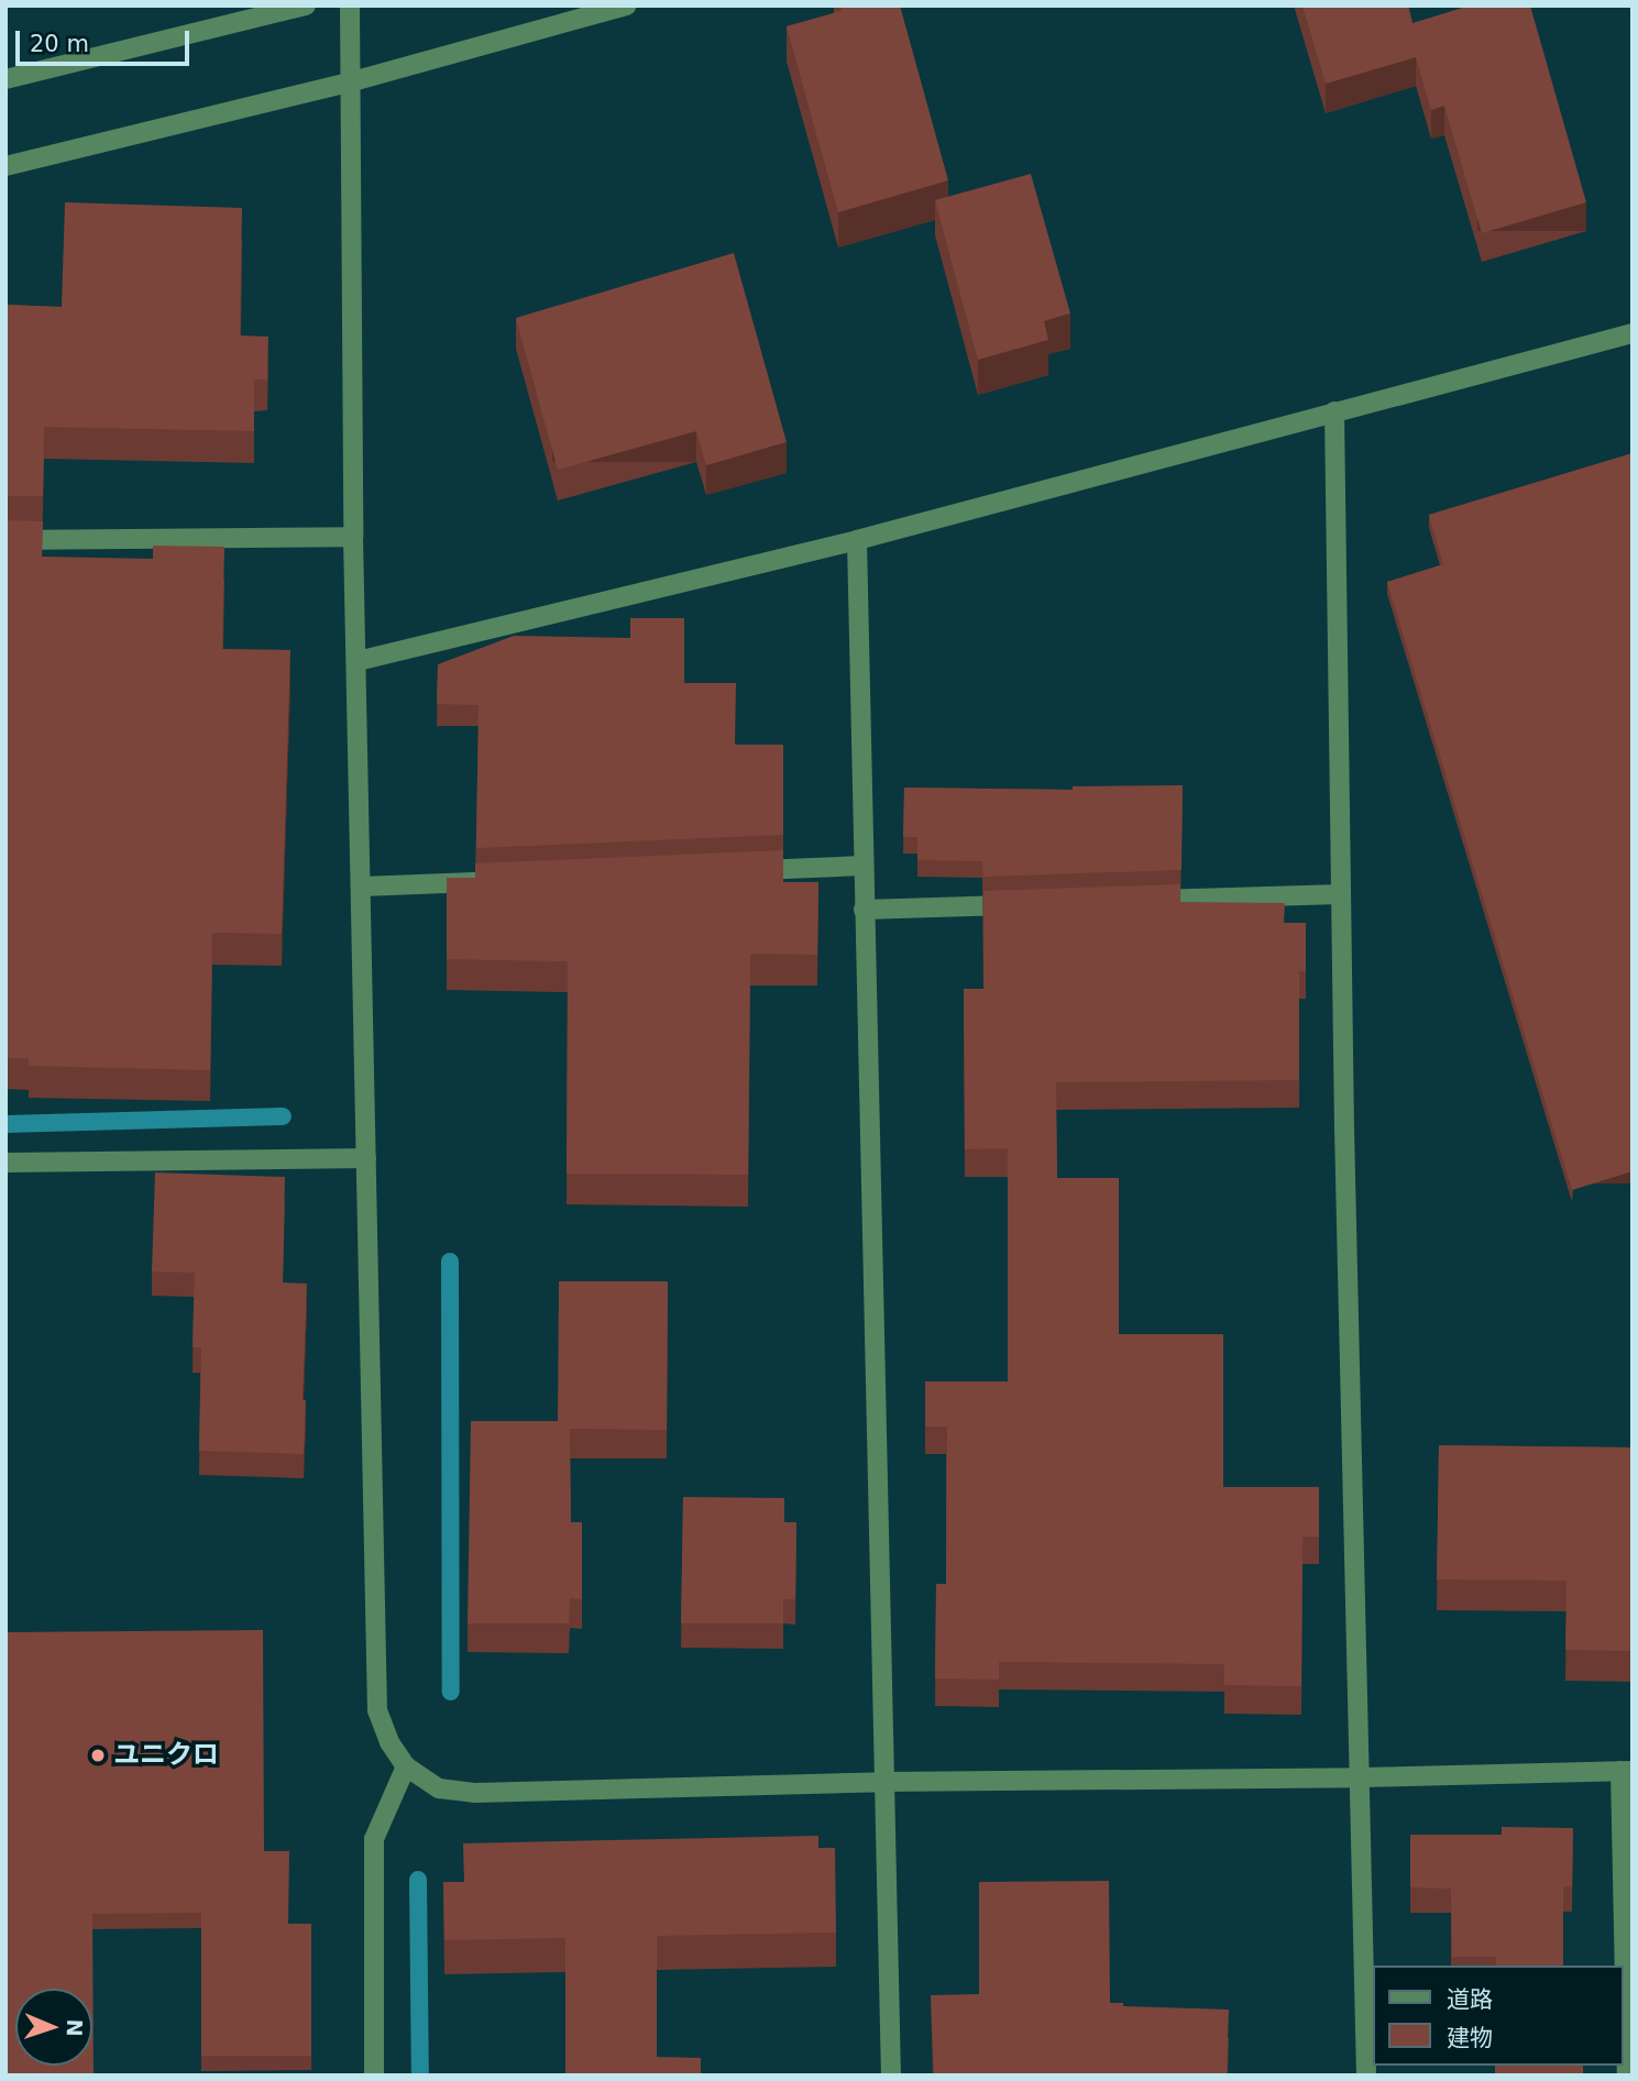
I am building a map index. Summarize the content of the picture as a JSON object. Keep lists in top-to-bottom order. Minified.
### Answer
{"places":["ユニクロ"],"legend":["道路","建物"],"scale_bar":"20 m","north":"right"}
